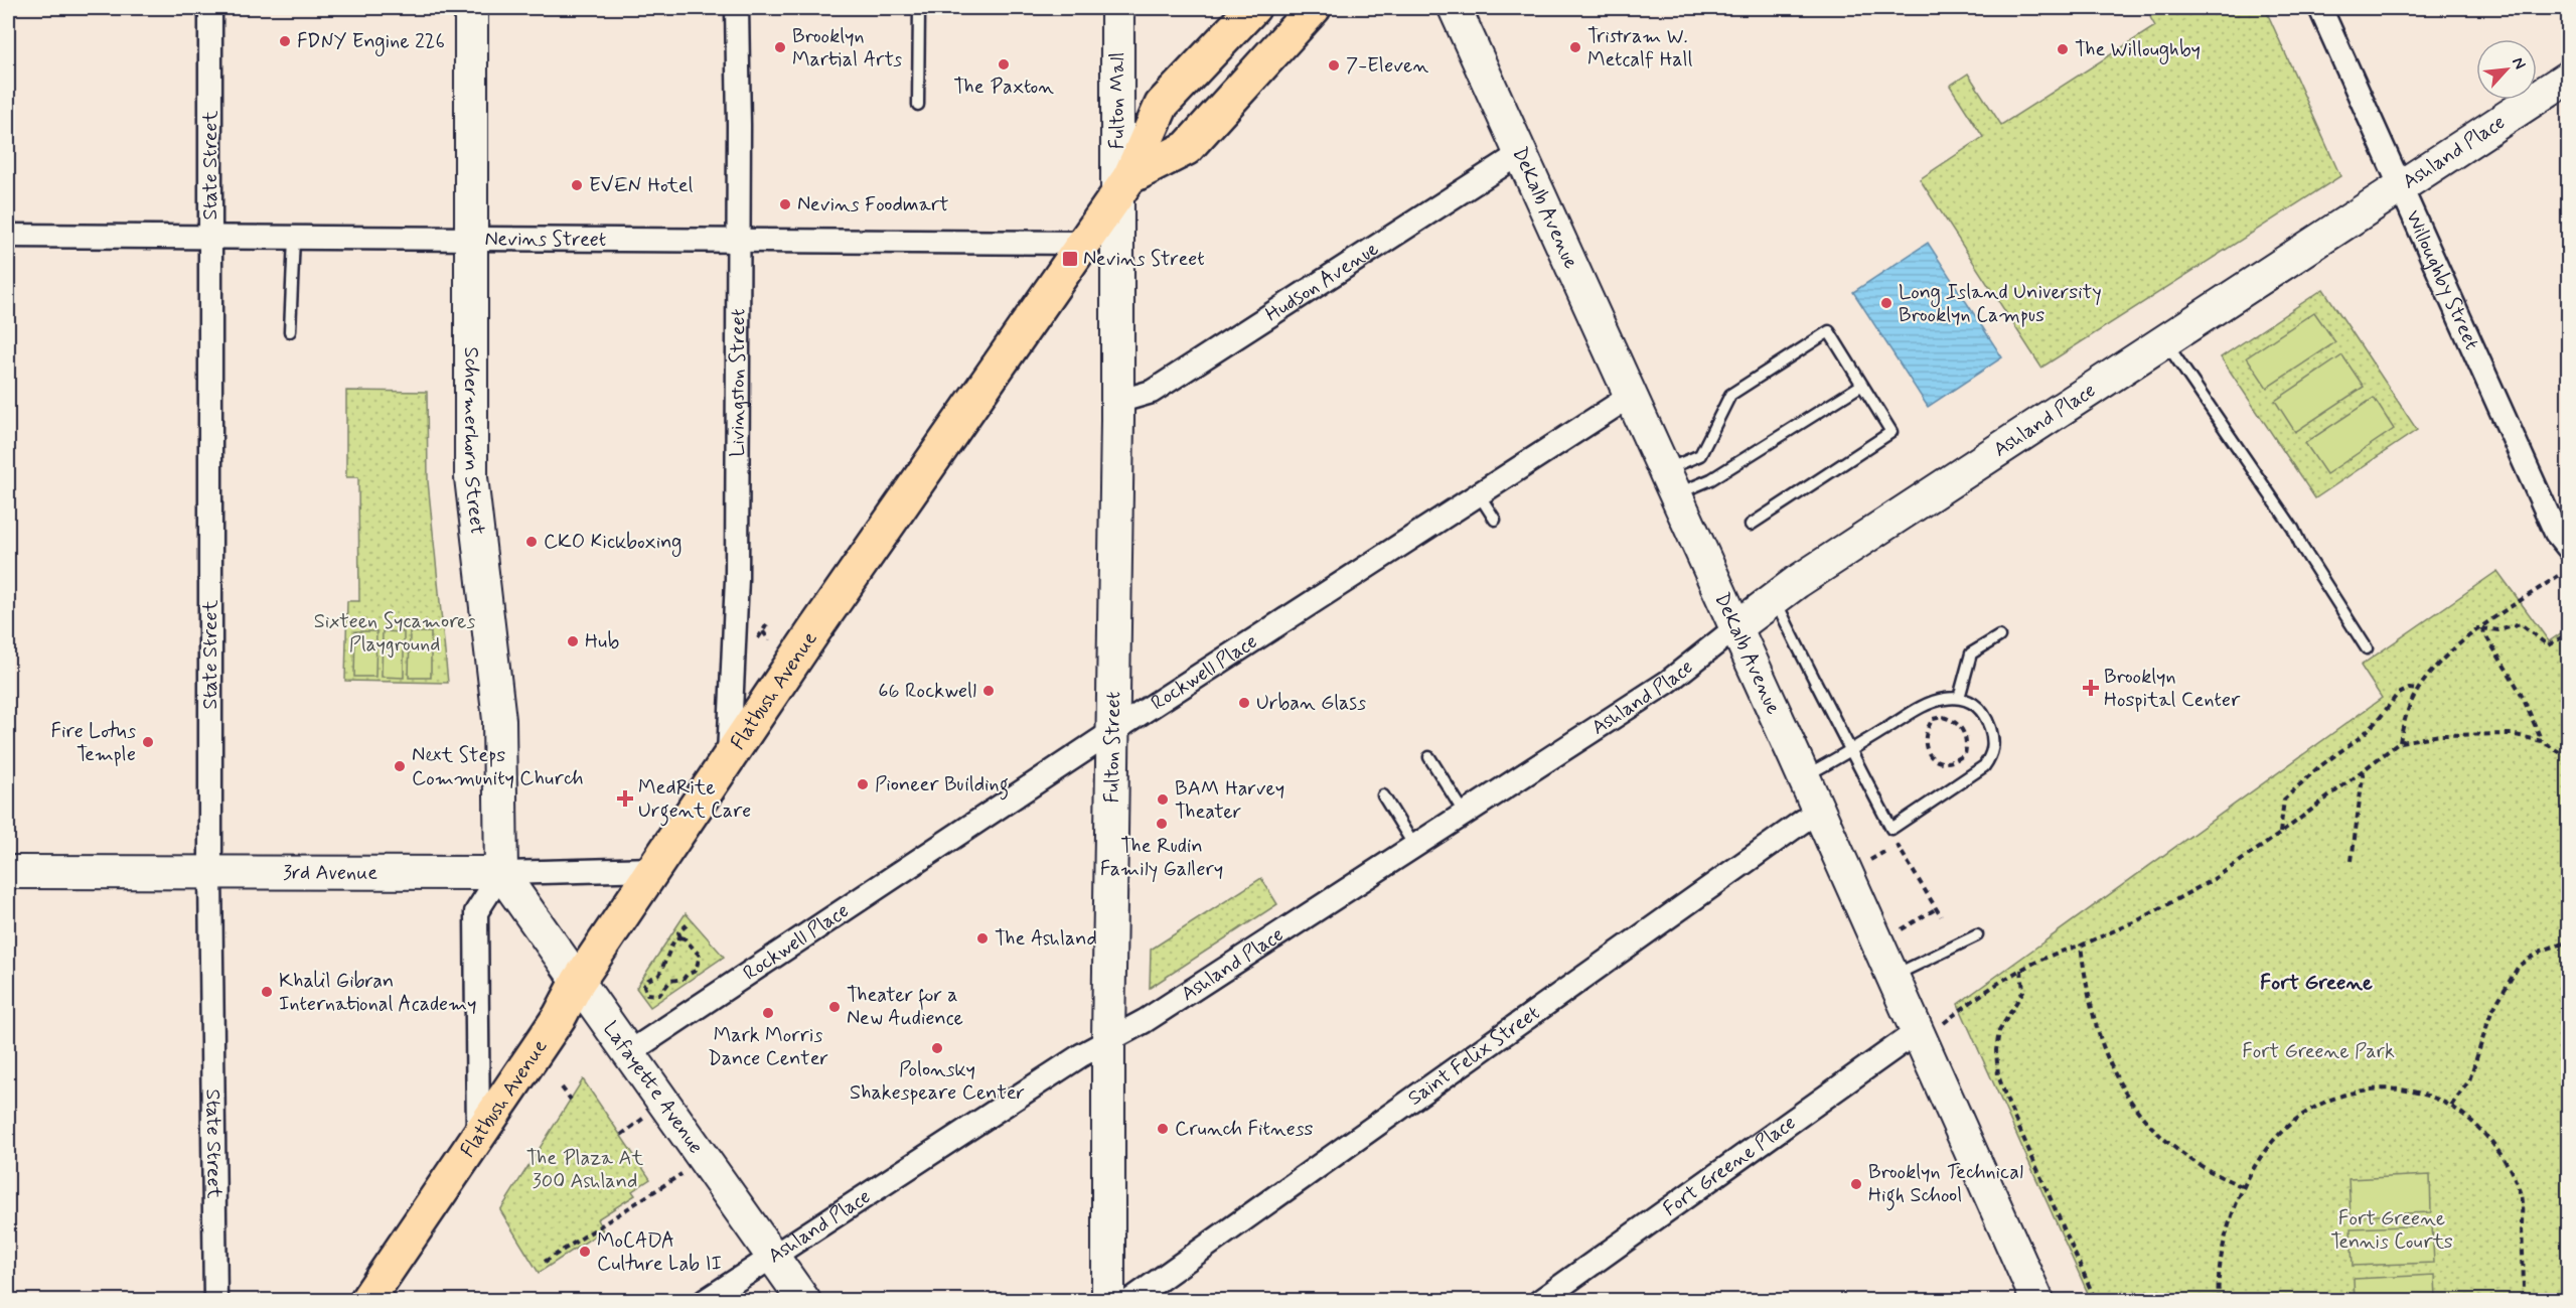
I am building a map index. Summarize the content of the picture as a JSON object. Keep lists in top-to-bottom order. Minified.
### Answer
{"streets":{"main road":["Fulton Mall","Ashland Place","DeKalb Avenue","Schermerhorn Street","Flatbush Avenue","Fulton Street","3rd Avenue","Lafayette Avenue"],"street":["State Street","Nevins Street","Willoughby Street","Hudson Avenue","Livingston Street","Rockwell Place","Saint Felix Street","Fort Greene Place"]},"crossings":[["Fulton Mall","Flatbush Avenue"],["Fulton Mall","Fulton Street"],["Ashland Place","DeKalb Avenue"],["Ashland Place","Willoughby Street"],["Ashland Place","Fulton Street"],["Ashland Place","Lafayette Avenue"],["State Street","Nevins Street"],["State Street","3rd Avenue"],["DeKalb Avenue","Hudson Avenue"],["DeKalb Avenue","Rockwell Place"],["DeKalb Avenue","Saint Felix Street"],["DeKalb Avenue","Fort Greene Place"],["Nevins Street","Livingston Street"],["Nevins Street","Schermerhorn Street"],["Nevins Street","Flatbush Avenue"],["Hudson Avenue","Fulton Street"],["Livingston Street","Flatbush Avenue"],["Schermerhorn Street","3rd Avenue"],["Schermerhorn Street","Lafayette Avenue"],["Rockwell Place","Fulton Street"],["Rockwell Place","Lafayette Avenue"],["Flatbush Avenue","Fulton Street"],["Flatbush Avenue","3rd Avenue"],["Flatbush Avenue","Lafayette Avenue"],["3rd Avenue","Lafayette Avenue"]],"districts":["Fort Greene"],"parks":["Sixteen Sycamores Playground","Fort Greene Park","The Plaza At 300 Ashland","Fort Greene Tennis Courts"],"places":{"other":["FDNY Engine 226","Brooklyn Martial Arts","Tristram W. Metcalf Hall","The Willoughby","The Paxton","7-Eleven","EVEN Hotel","Nevins Foodmart","Long Island University Brooklyn Campus","CKO Kickboxing","Hub","66 Rockwell","Urban Glass","Fire Lotus Temple","Next Steps Community Church","Pioneer Building","BAM Harvey Theater","The Rudin Family Gallery","The Ashland","Khalil Gibran International Academy","Theater for a New Audience","Mark Morris Dance Center","Polonsky Shakespeare Center","Crunch Fitness","Brooklyn Technical High School","MoCADA Culture Lab II"],"transit":["Nevins Street"],"health":["Brooklyn Hospital Center","MedRite Urgent Care"]},"north":"top right"}
